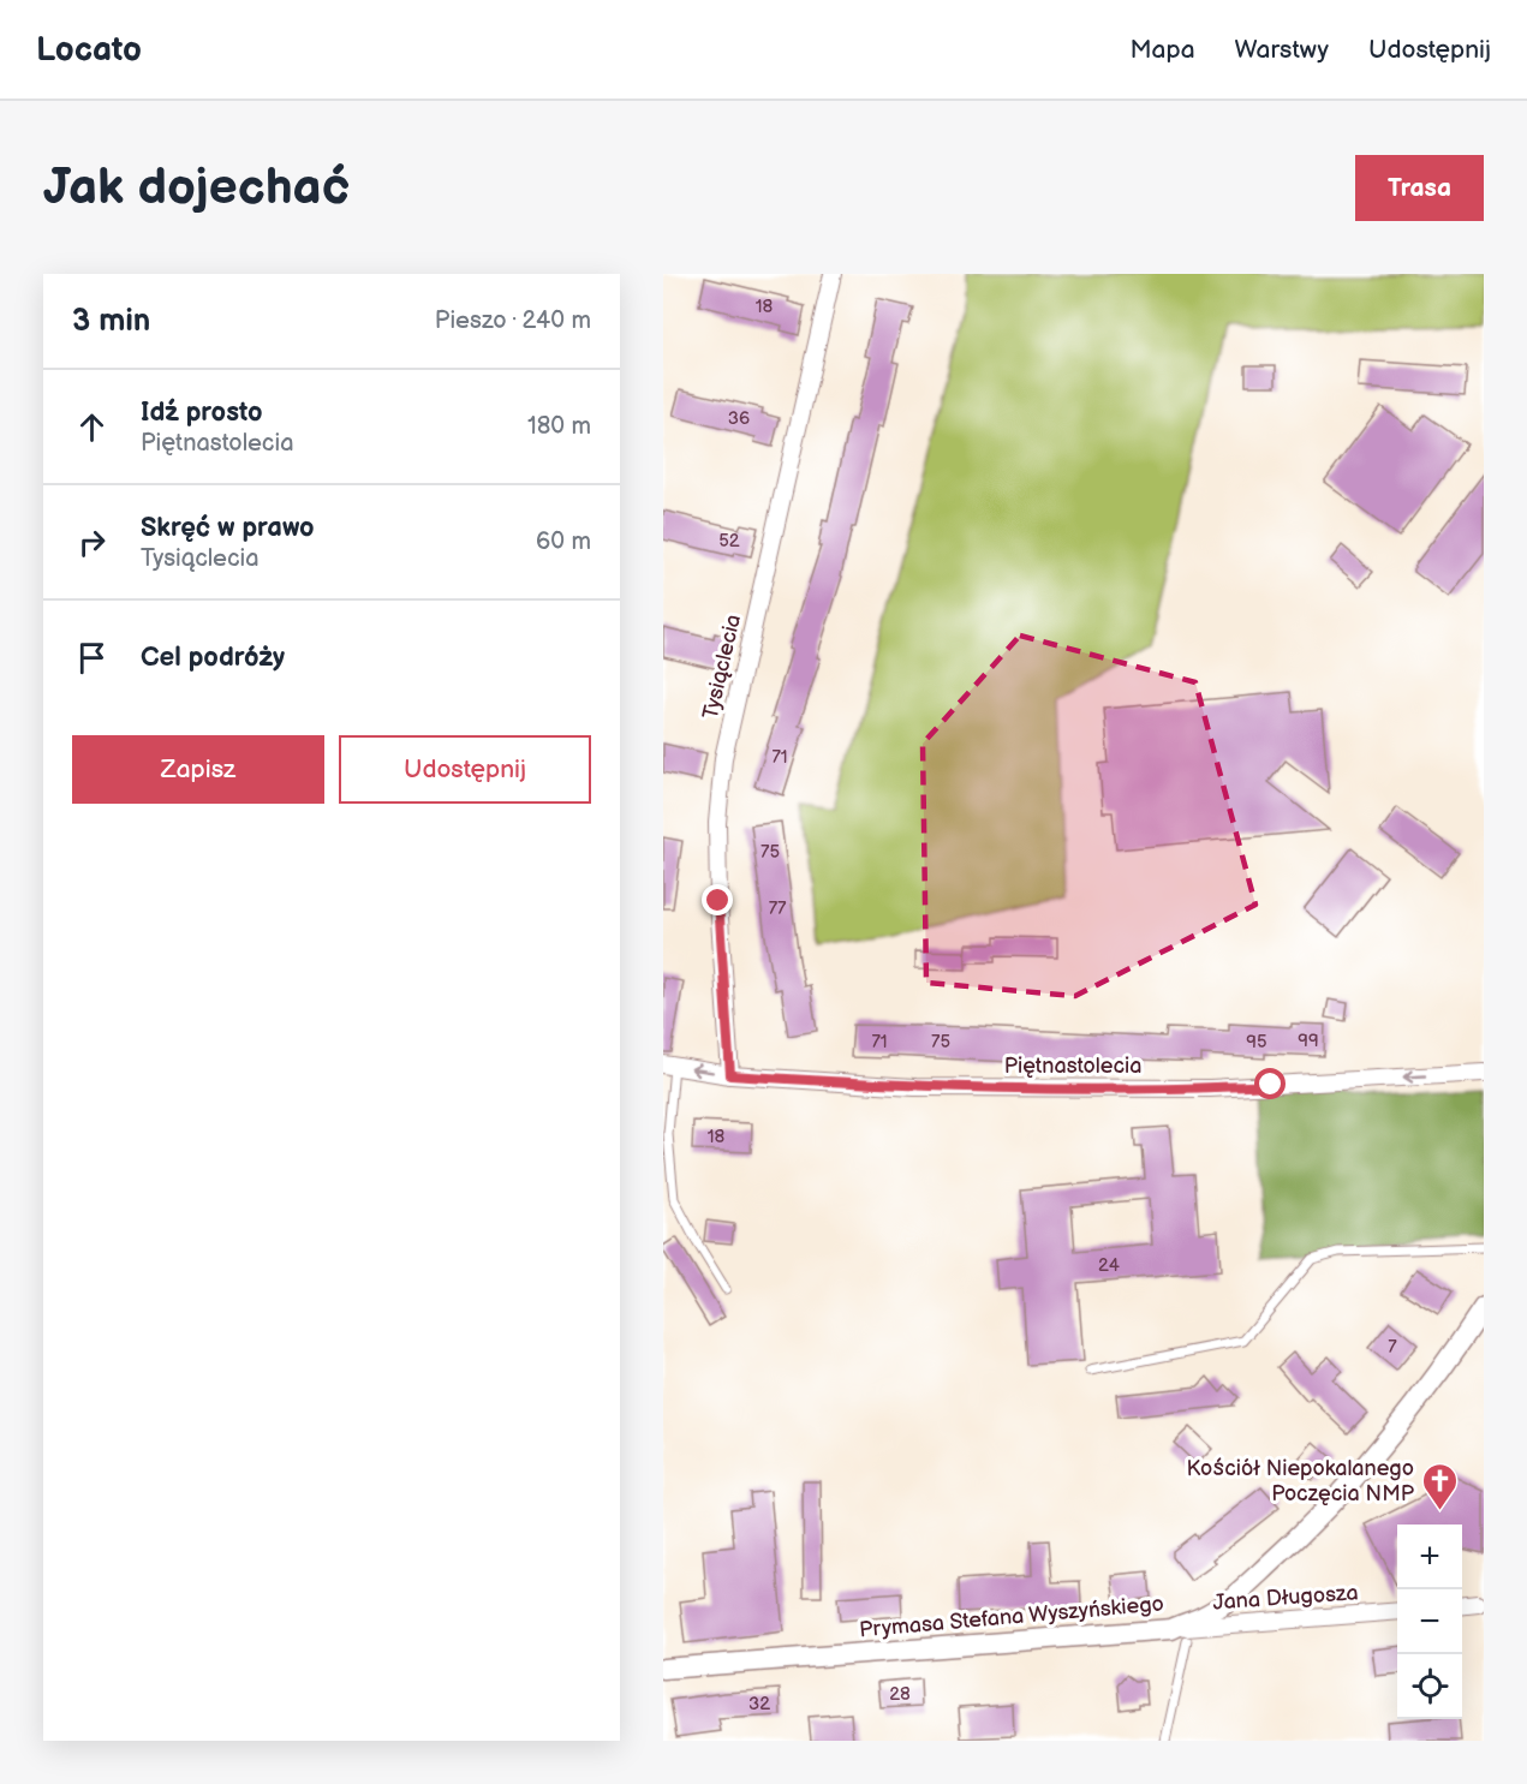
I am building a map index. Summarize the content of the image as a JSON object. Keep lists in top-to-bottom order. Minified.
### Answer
{"streets":{"street":["Tysiąclecia","Piętnastolecia","Jana Długosza","Prymasa Stefana Wyszyńskiego"]},"crossings":[["Tysiąclecia","Piętnastolecia"],["Jana Długosza","Prymasa Stefana Wyszyńskiego"]],"one_way":["Piętnastolecia"],"places":{"church":["Kościół Niepokalanego Poczęcia NMP"]},"house_numbers":["18","36","52","71","75","77","99","71","75","95","18","24","7","28","32"],"page":{"header":"Locato","nav":["Mapa","Warstwy","Udostępnij"],"buttons":["Trasa",["Zapisz","Udostępnij"]],"title":"Jak dojechać","heading":["3 min","Pieszo · 240 m"],"list":[["Idź prosto","Piętnastolecia","180 m"],["Skręć w prawo","Tysiąclecia","60 m"],"Cel podróży"],"map_buttons":["+","−"]}}
